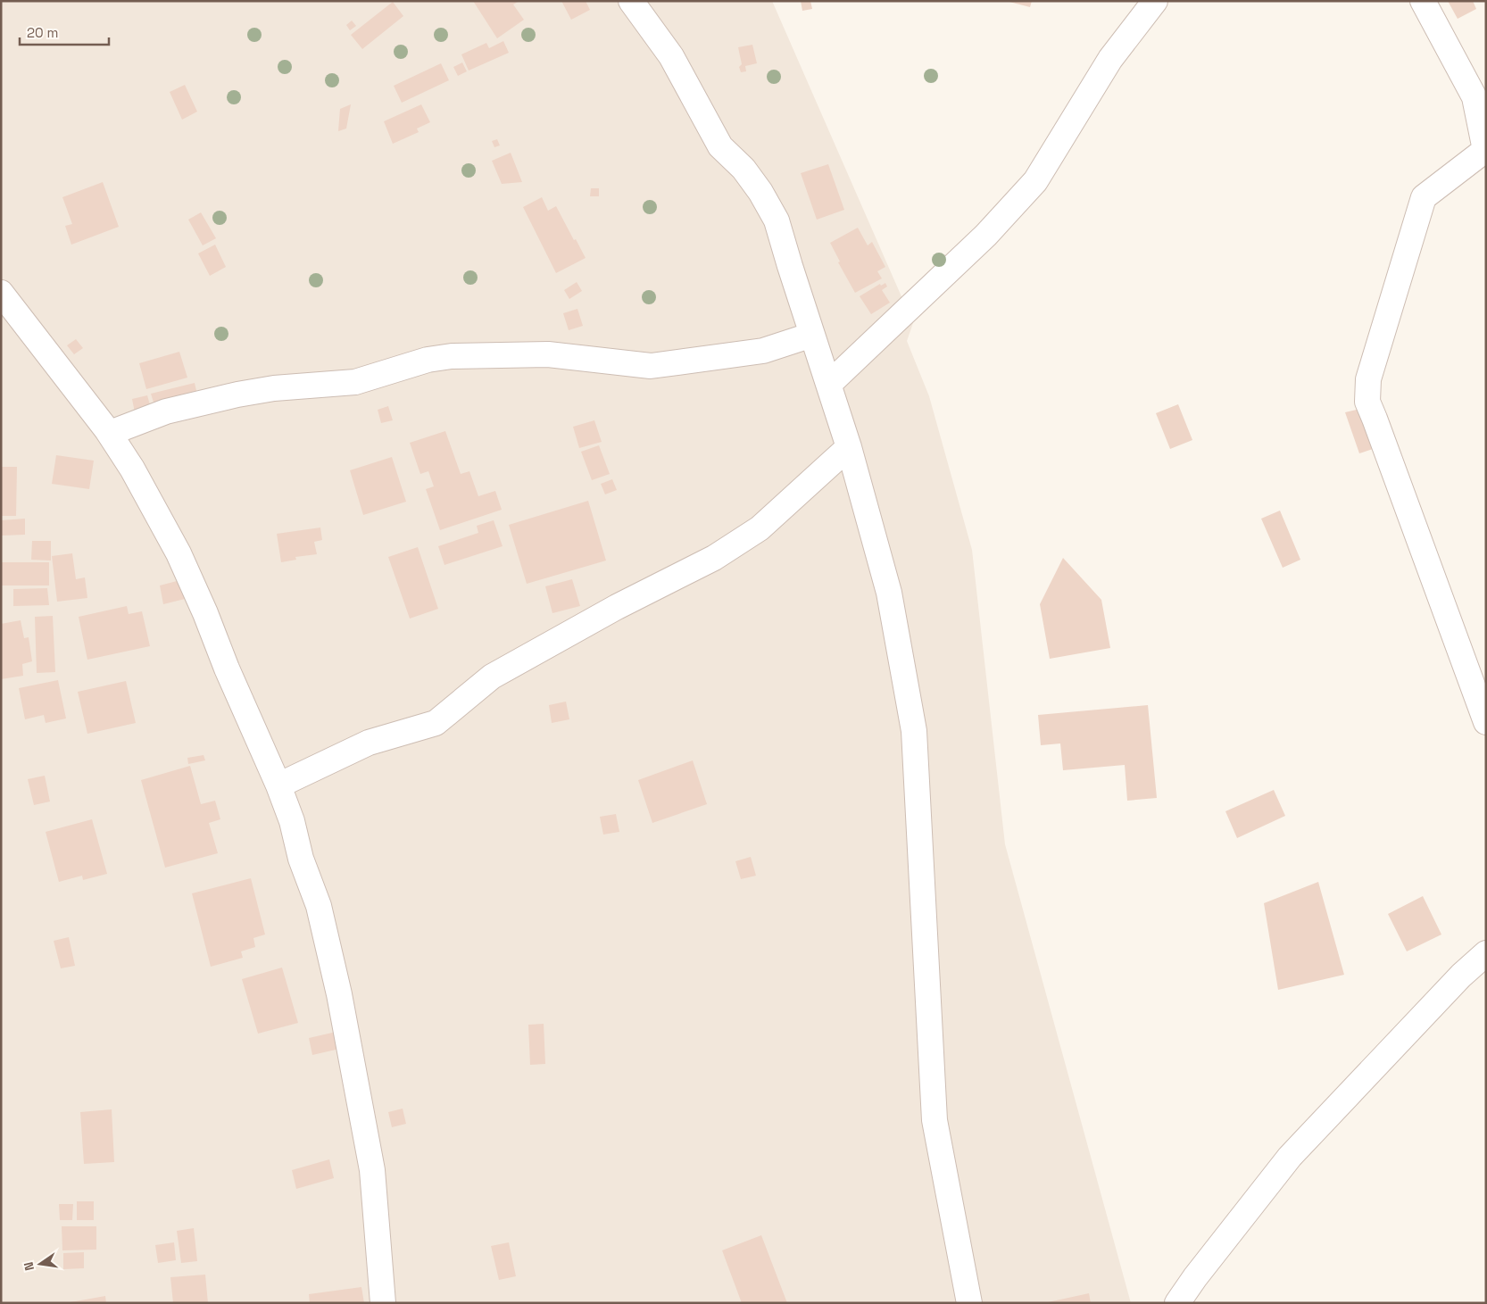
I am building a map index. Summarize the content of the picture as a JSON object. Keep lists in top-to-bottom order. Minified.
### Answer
{"scale_bar":"20 m","north":"left"}
